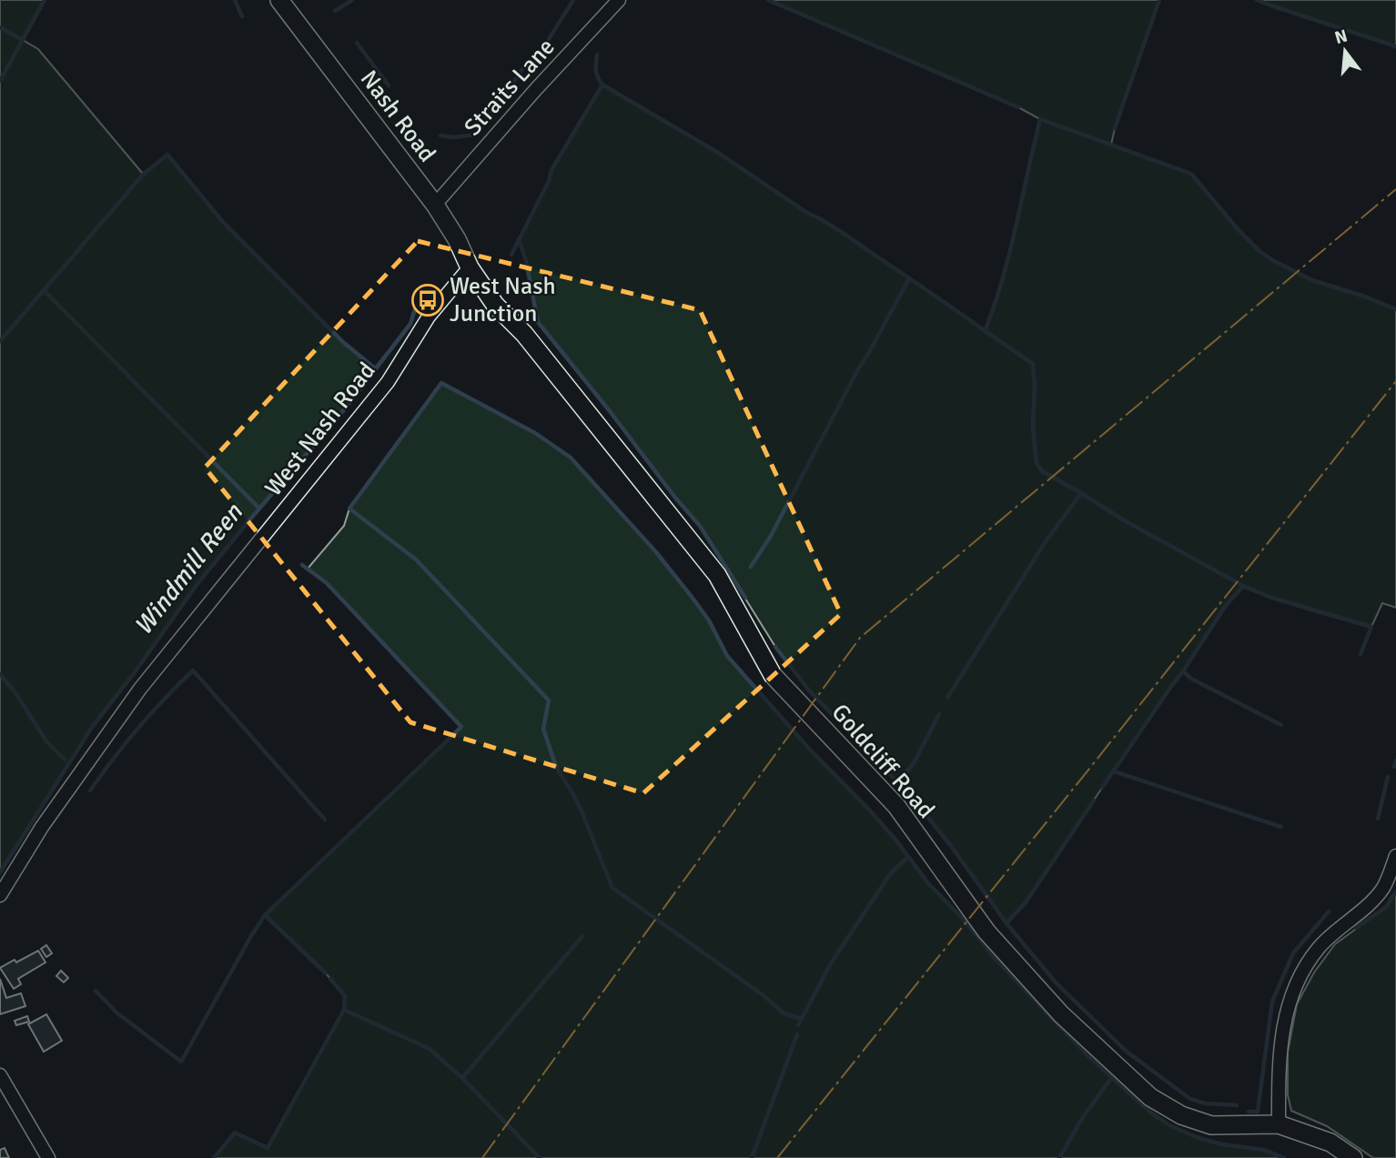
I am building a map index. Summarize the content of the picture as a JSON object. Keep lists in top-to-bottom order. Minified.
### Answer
{"streets":{"street":["Straits Lane","Nash Road","West Nash Road","Goldcliff Road"]},"crossings":[["Straits Lane","Nash Road"],["Nash Road","West Nash Road"],["Nash Road","Goldcliff Road"],["West Nash Road","Goldcliff Road"]],"water":["Windmill Reen"],"places":{"bus stop":["West Nash Junction"]},"north":"top"}
